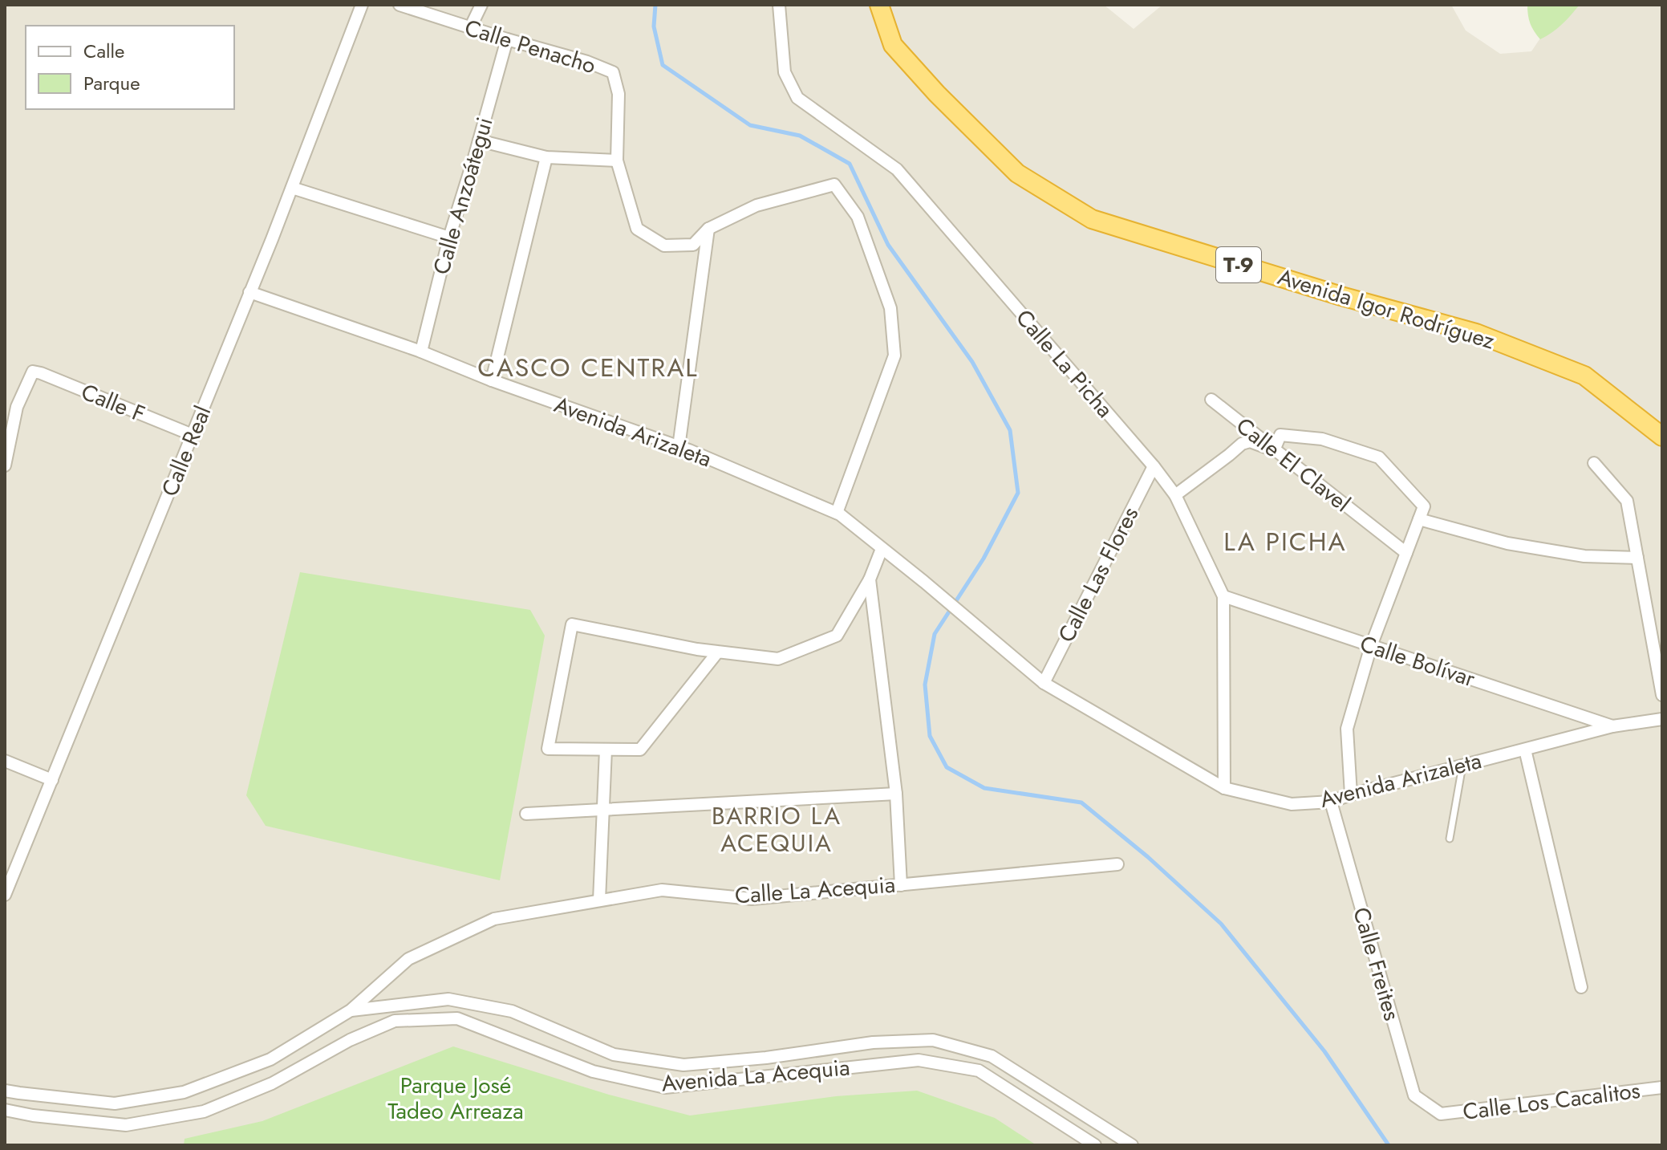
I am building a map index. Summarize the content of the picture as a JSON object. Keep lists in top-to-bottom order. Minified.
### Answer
{"streets":{"highway":["T-9","Avenida Igor Rodríguez"],"street":["Calle Penacho","Calle Anzoátegui","Calle La Picha","Calle F","Avenida Arizaleta","Calle Real","Calle El Clavel","Calle Las Flores","Calle Bolívar","Calle La Acequia","Calle Freites","Avenida La Acequia","Calle Los Cacalitos"]},"crossings":[["Calle Penacho","Calle Anzoátegui"],["Calle Penacho","Avenida Arizaleta"],["Calle Anzoátegui","Avenida Arizaleta"],["Calle La Picha","Avenida Arizaleta"],["Calle La Picha","Calle Las Flores"],["Calle La Picha","Calle Bolívar"],["Calle F","Calle Real"],["Avenida Arizaleta","Calle Real"],["Avenida Arizaleta","Calle Las Flores"],["Avenida Arizaleta","Calle Bolívar"],["Avenida Arizaleta","Calle Freites"],["Calle La Acequia","Avenida La Acequia"],["Calle Freites","Calle Los Cacalitos"]],"districts":["CASCO CENTRAL","LA PICHA","BARRIO LA ACEQUIA"],"parks":["Parque José Tadeo Arreaza"],"legend":["Calle","Parque"]}
